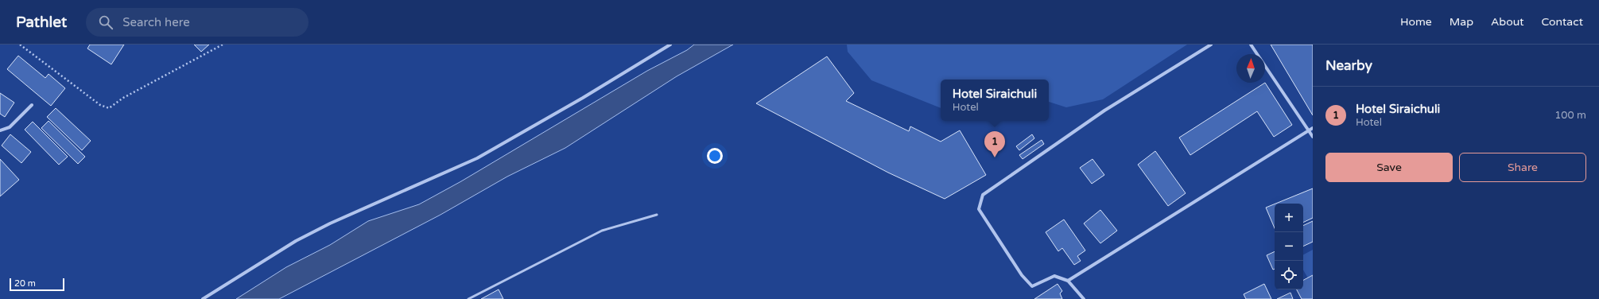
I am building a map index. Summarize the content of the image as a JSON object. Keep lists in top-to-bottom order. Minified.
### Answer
{"scale_bar":"20 m","north":"top","page":{"header":"Pathlet","search":"Search here","nav":["Home","Map","About","Contact"],"heading":"Nearby","popup":["Hotel Siraichuli","Hotel"],"list":[{"mark":"1","name":"Hotel Siraichuli","note":"Hotel","value":"100 m"}],"pins":"1","buttons":["Save","Share"],"map_buttons":["+","−"],"scale":"20 m"}}
